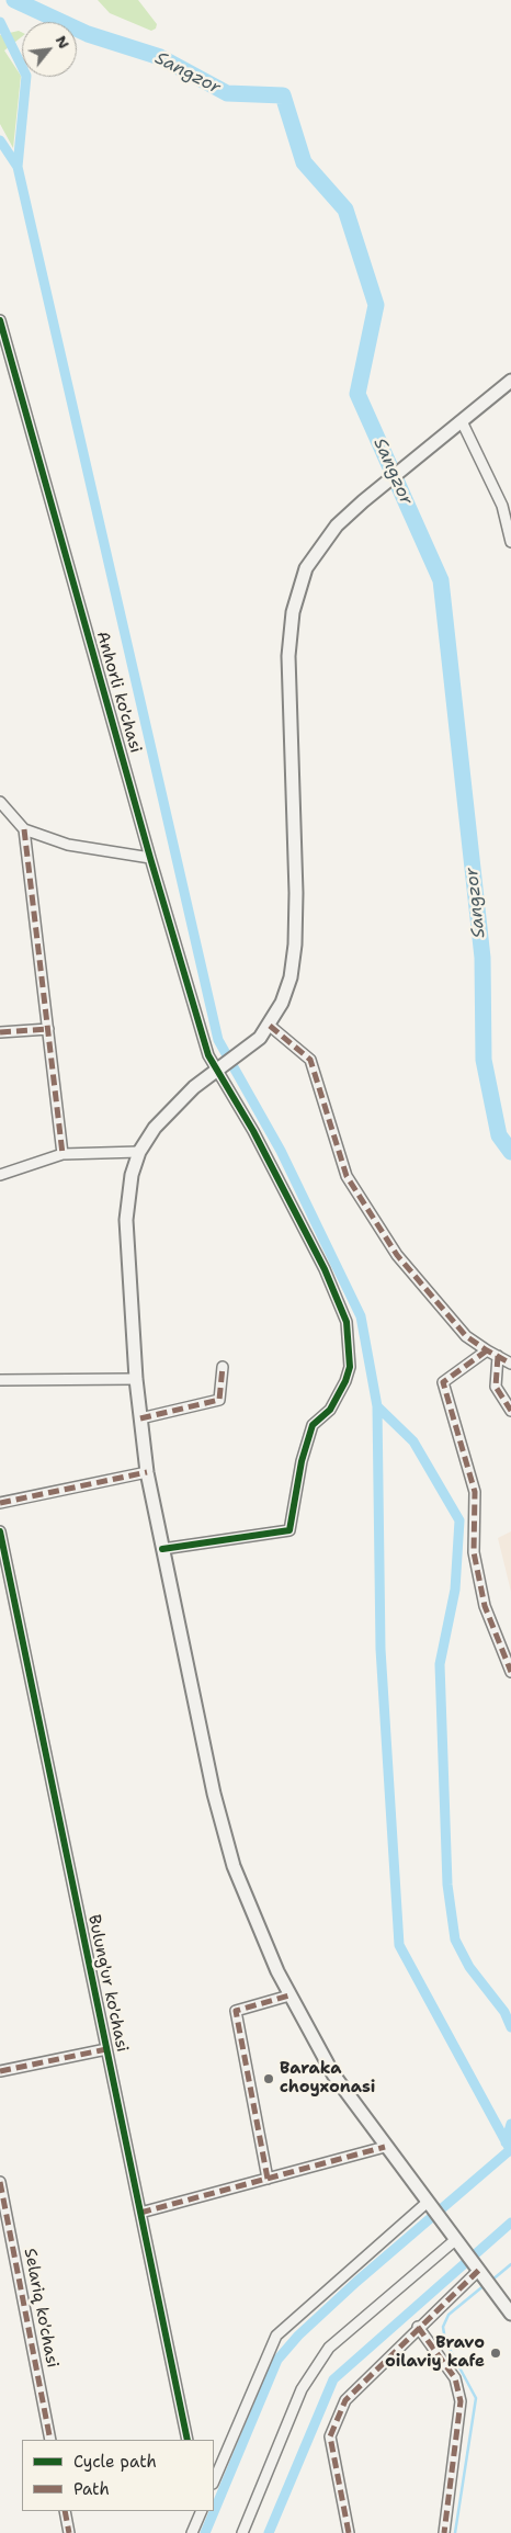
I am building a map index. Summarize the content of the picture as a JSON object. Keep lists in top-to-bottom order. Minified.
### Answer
{"streets":{"street":["Anhorli ko'chasi","Bulung'ur ko'chasi","Selariq ko'chasi"]},"water":["Sangzor"],"places":["Baraka choyxonasi","Bravo oilaviy kafe"],"legend":["Cycle path","Path"],"north":"top right"}
